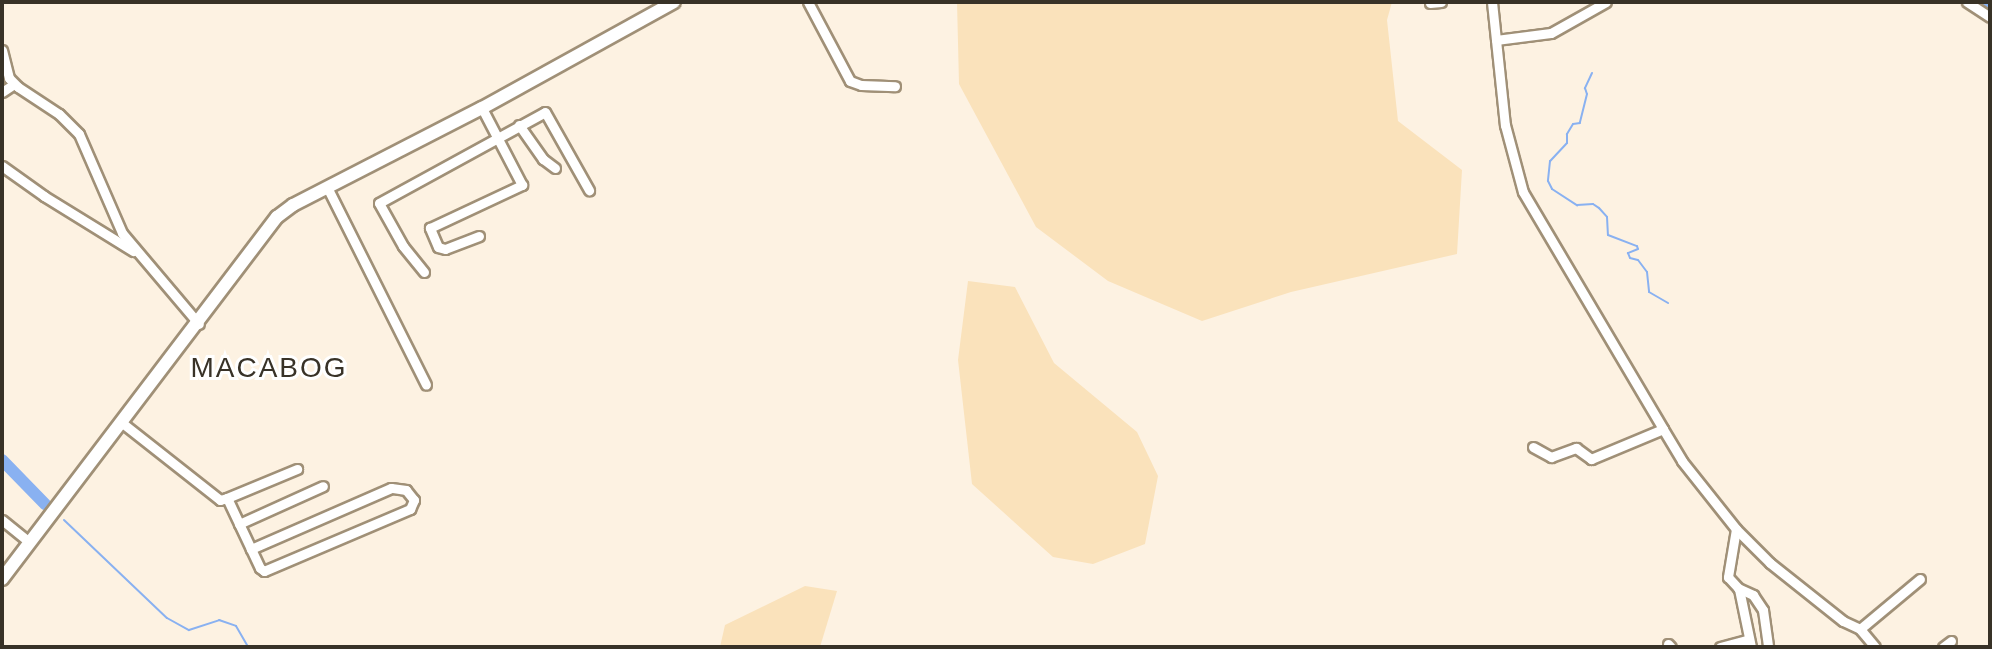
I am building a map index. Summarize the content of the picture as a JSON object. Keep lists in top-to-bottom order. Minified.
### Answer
{"districts":["MACABOG"]}
